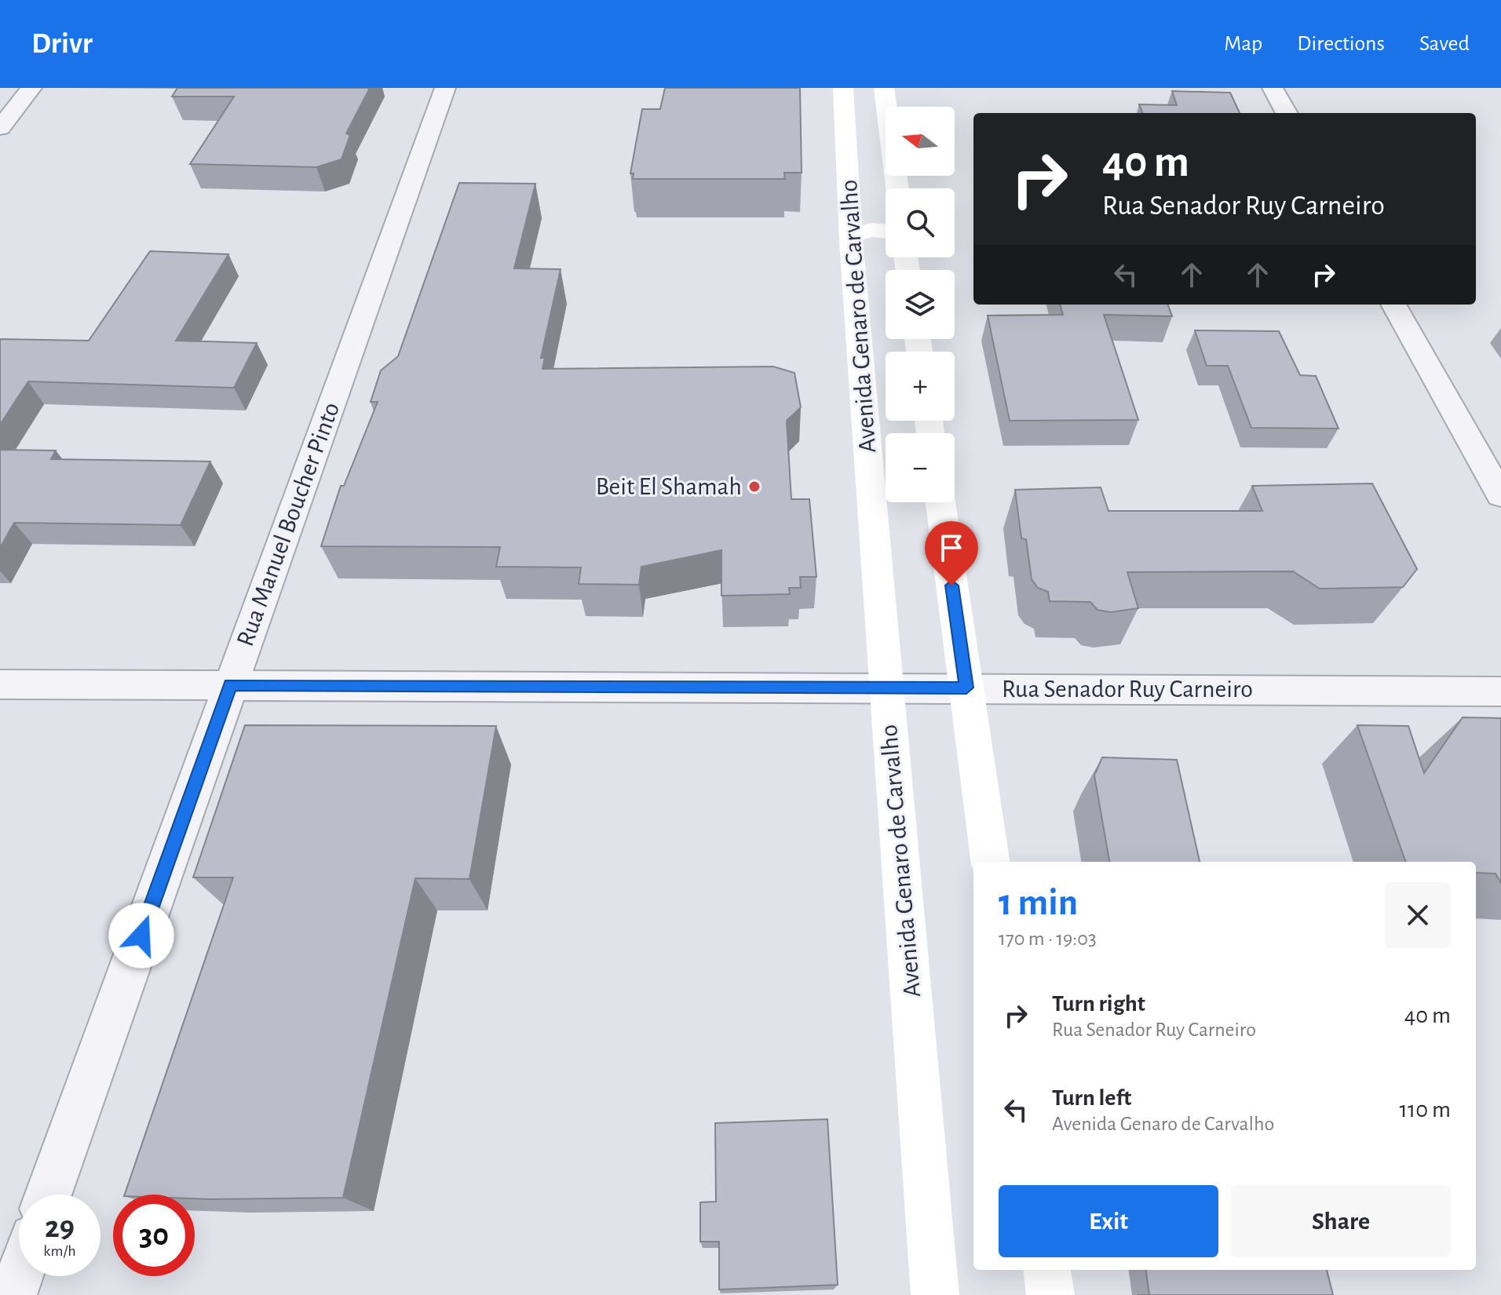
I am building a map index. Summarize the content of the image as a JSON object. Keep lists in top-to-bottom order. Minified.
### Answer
{"streets":{"street":["Avenida Genaro de Carvalho","Rua Manuel Boucher Pinto","Rua Senador Ruy Carneiro"]},"crossings":[["Avenida Genaro de Carvalho","Rua Senador Ruy Carneiro"],["Rua Manuel Boucher Pinto","Rua Senador Ruy Carneiro"]],"places":["Beit El Shamah"],"north":"left","page":{"header":"Drivr","nav":["Map","Directions","Saved"],"map_buttons":["+","−"],"turn":["40 m","Rua Senador Ruy Carneiro"],"heading":["1 min","170 m · 19:03"],"list":[{"name":"Turn right","note":"Rua Senador Ruy Carneiro","value":"40 m"},{"name":"Turn left","note":"Avenida Genaro de Carvalho","value":"110 m"}],"buttons":["Exit","Share"],"speed":"29 km/h","limit":"30"}}
